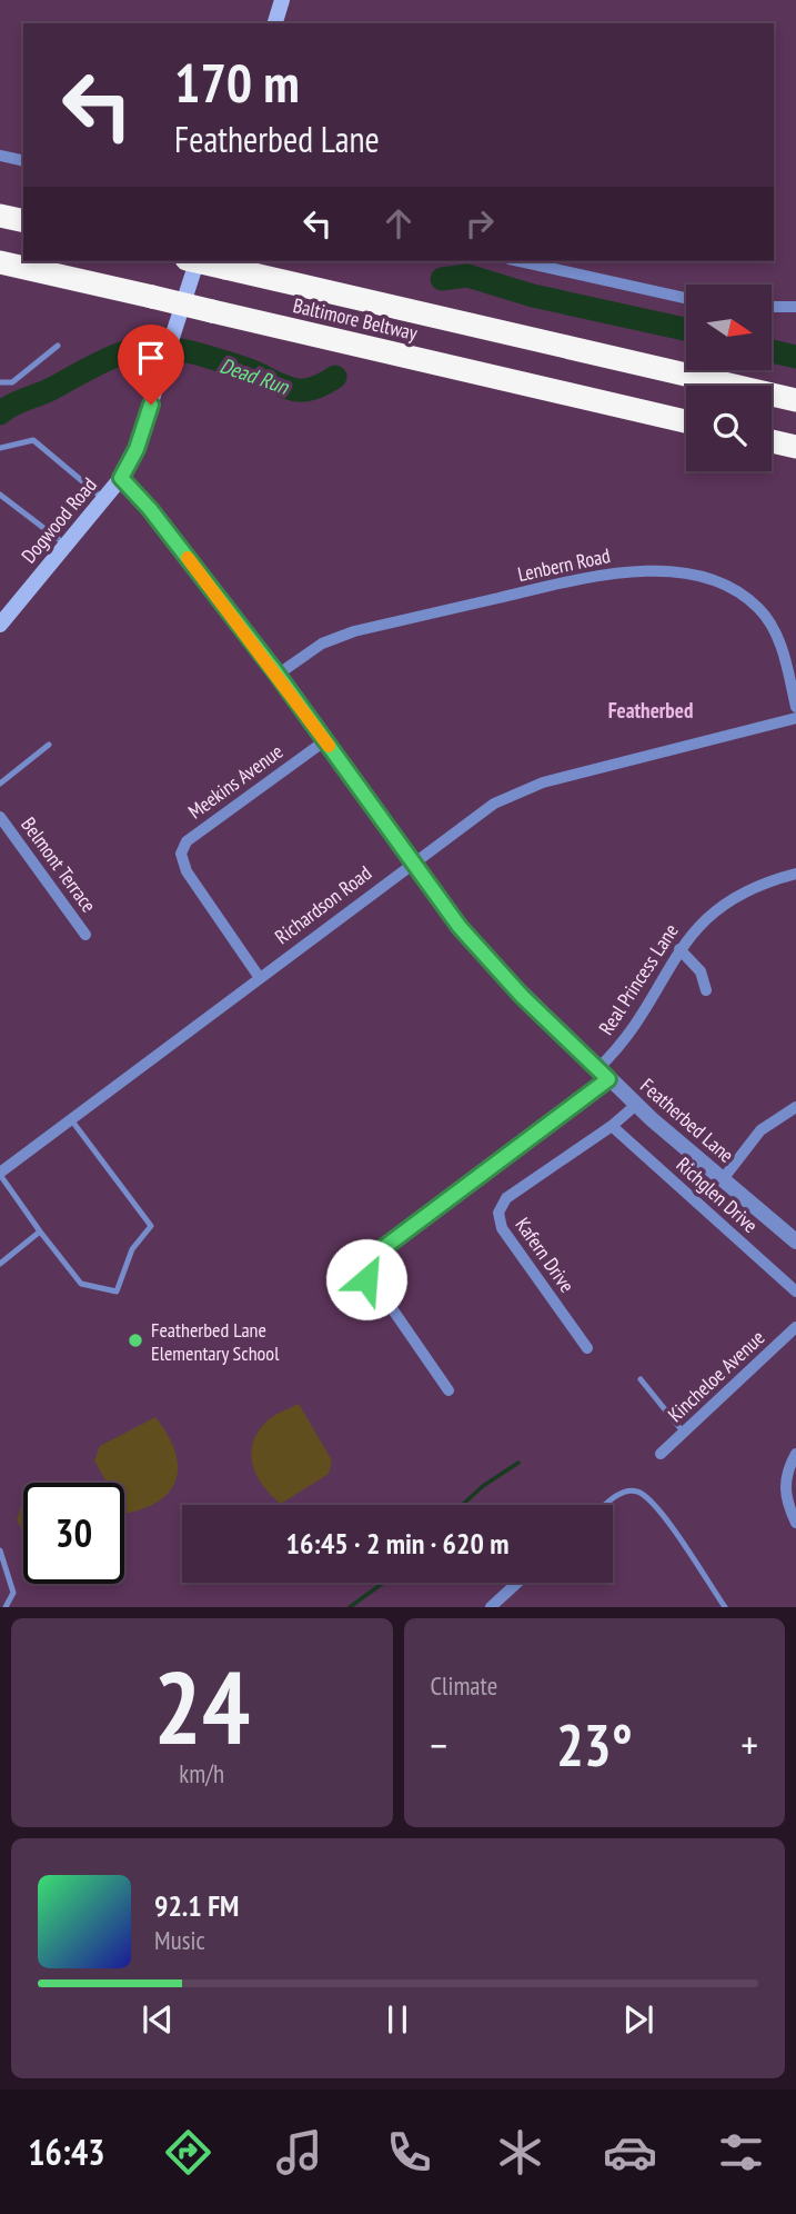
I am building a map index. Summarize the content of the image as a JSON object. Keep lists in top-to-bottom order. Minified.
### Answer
{"streets":{"highway":["Baltimore Beltway"],"main road":["Dogwood Road"],"street":["Lenbern Road","Meekins Avenue","Belmont Terrace","Richardson Road","Real Princess Lane","Featherbed Lane","Richglen Drive","Kafern Drive","Kincheloe Avenue"]},"crossings":[["Dogwood Road","Featherbed Lane"],["Lenbern Road","Featherbed Lane"],["Meekins Avenue","Richardson Road"],["Meekins Avenue","Featherbed Lane"],["Richardson Road","Featherbed Lane"],["Real Princess Lane","Featherbed Lane"],["Featherbed Lane","Kafern Drive"],["Richglen Drive","Kafern Drive"]],"districts":["Featherbed"],"water":["Dead Run"],"places":["Featherbed Lane Elementary School"],"north":"right","page":{"turn":["170 m","Featherbed Lane"],"limit":"30","trip":"16:45 · 2 min · 620 m","tile":[["24","km/h"],"Climate"],"heat":["−","23°","+"],"song":["92.1 FM","Music"],"tabs":"16:43"}}
